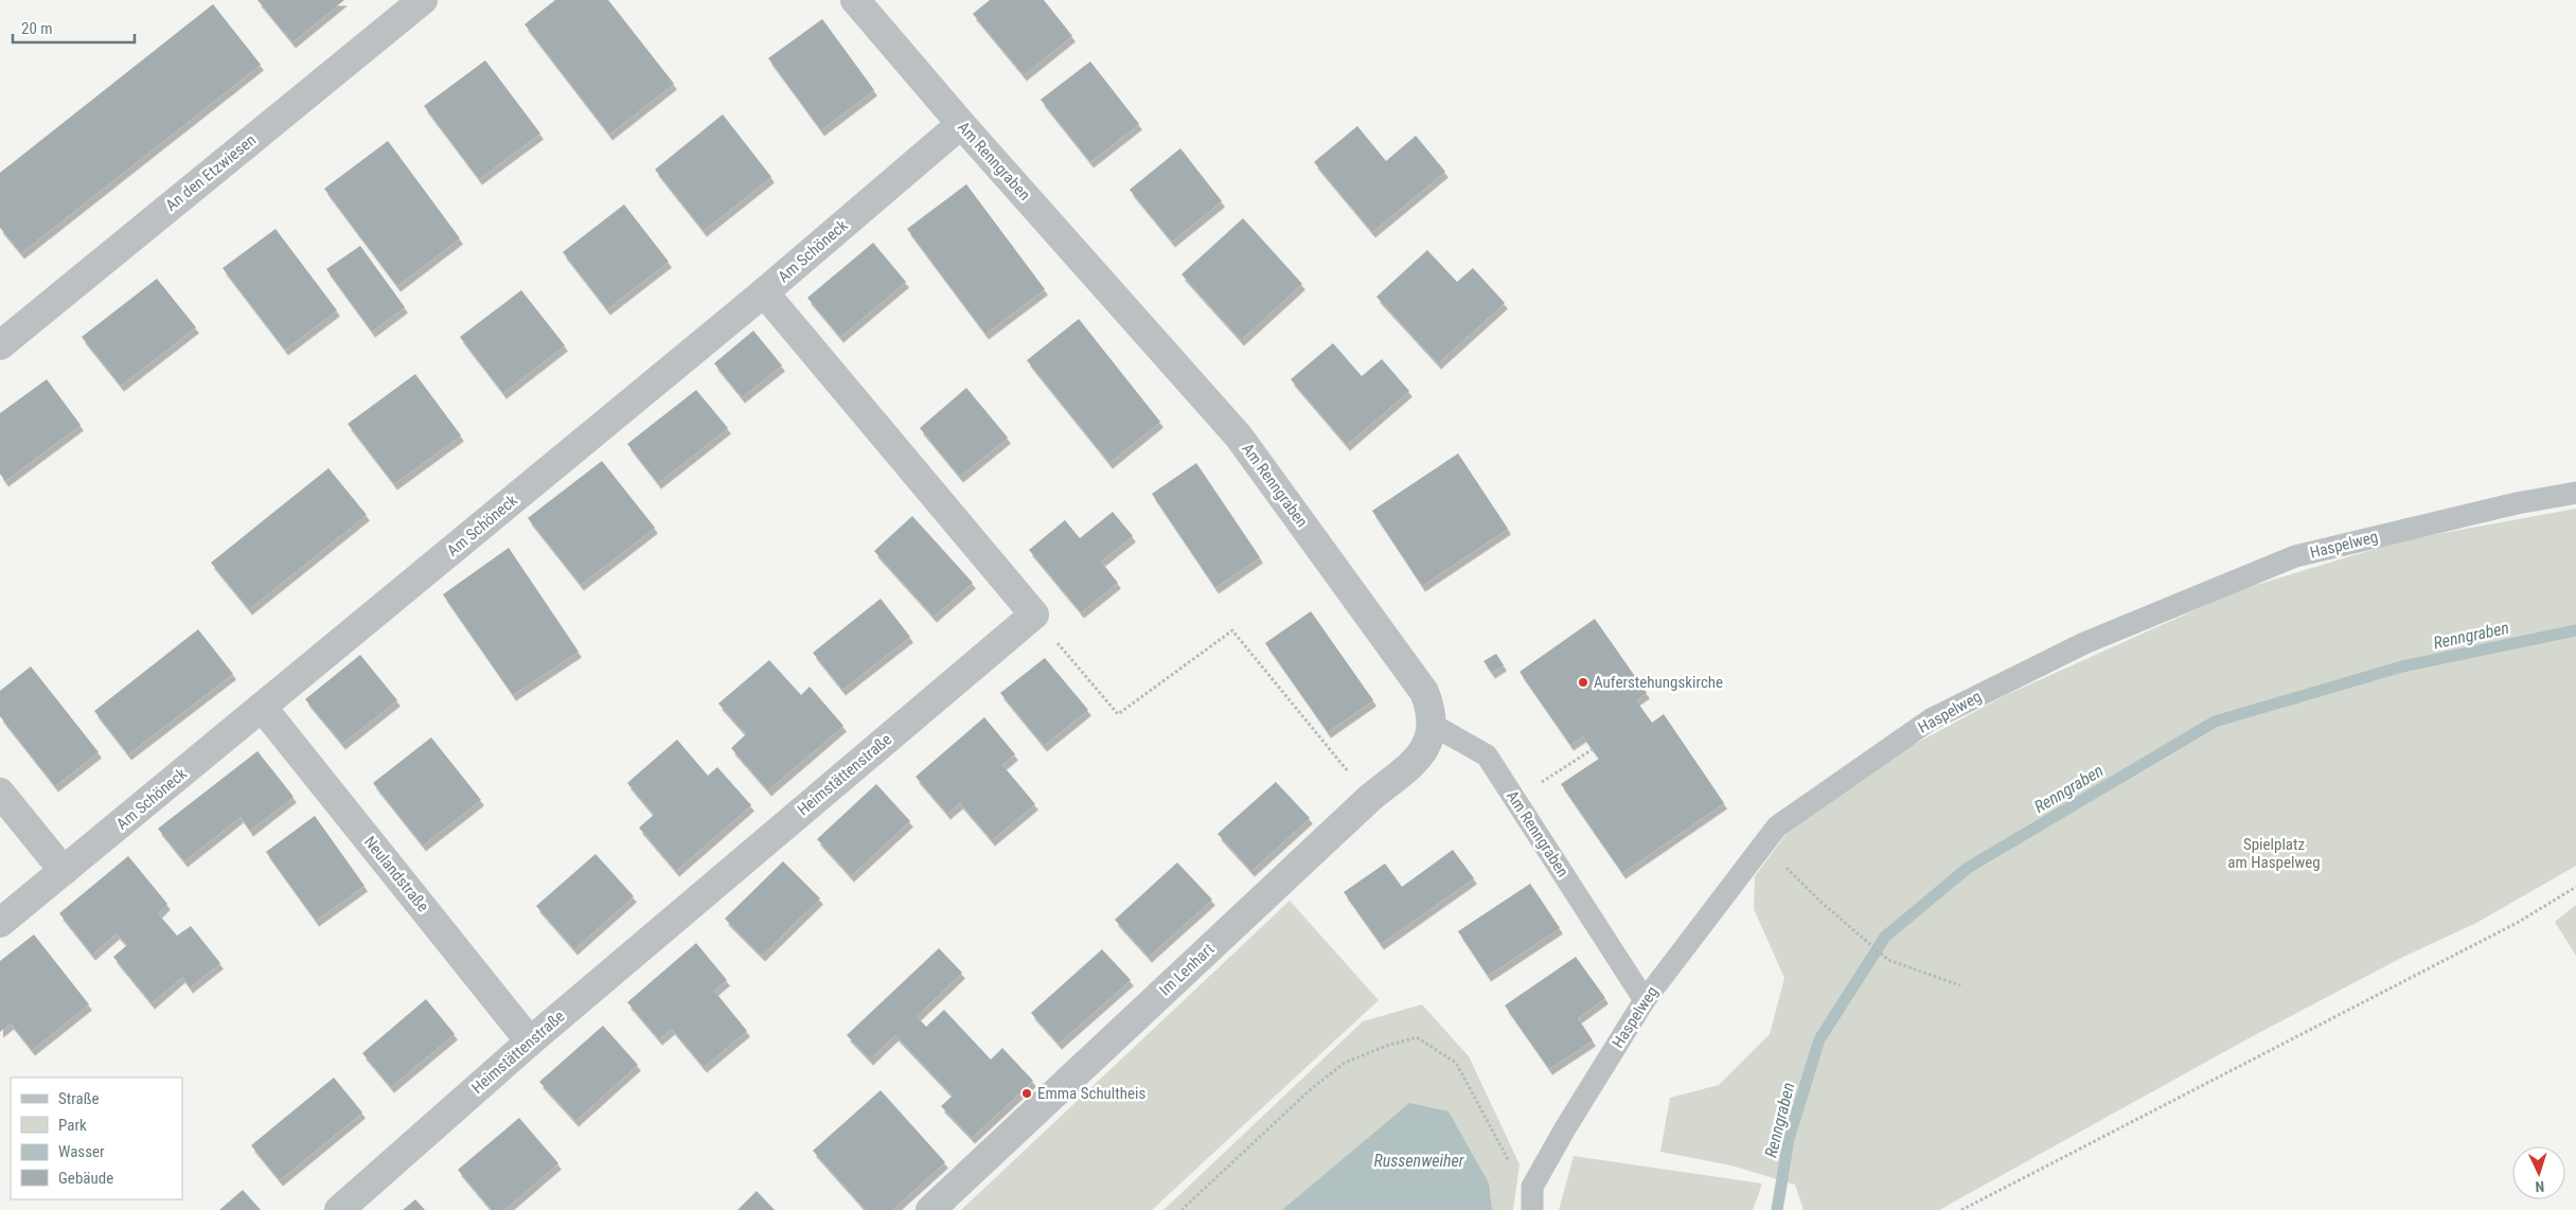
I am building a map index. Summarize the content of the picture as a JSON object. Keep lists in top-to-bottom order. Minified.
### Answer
{"streets":{"street":["Am Renngraben","An den Etzwiesen","Am Schöneck","Heimstättenstraße","Neulandstraße","Im Lenhart"],"lane":["Haspelweg"]},"crossings":[["Am Renngraben","Am Schöneck"],["Am Renngraben","Haspelweg"],["Am Renngraben","Im Lenhart"],["Am Schöneck","Neulandstraße"],["Heimstättenstraße","Neulandstraße"]],"water":["Renngraben","Russenweiher"],"parks":["Spielplatz am Haspelweg"],"places":["Auferstehungskirche","Emma Schultheis"],"legend":["Straße","Park","Wasser","Gebäude"],"scale_bar":"20 m","north":"bottom"}
